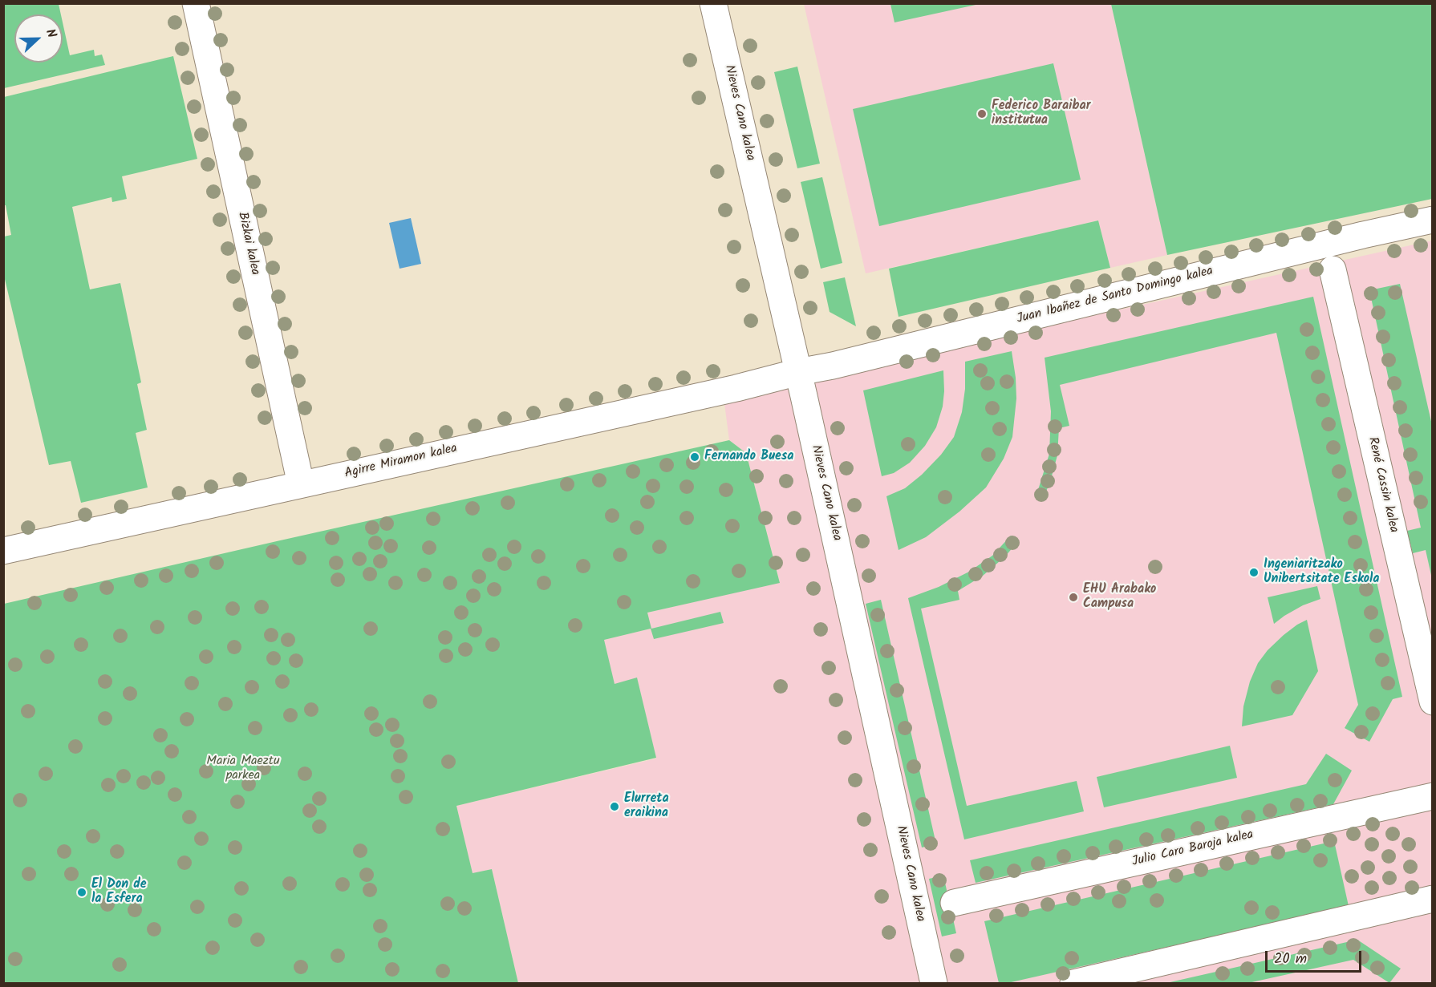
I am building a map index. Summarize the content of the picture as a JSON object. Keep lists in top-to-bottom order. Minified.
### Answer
{"streets":{"street":["Nieves Cano kalea","Bizkai kalea","Juan Ibañez de Santo Domingo kalea","Agirre Miramon kalea","René Cassin kalea","Julio Caro Baroja kalea"]},"crossings":[["Nieves Cano kalea","Juan Ibañez de Santo Domingo kalea"],["Nieves Cano kalea","Agirre Miramon kalea"],["Bizkai kalea","Agirre Miramon kalea"],["Juan Ibañez de Santo Domingo kalea","Agirre Miramon kalea"]],"parks":["Maria Maeztu parkea"],"places":["Federico Baraibar institutua","Fernando Buesa","Ingeniaritzako Unibertsitate Eskola","EHU Arabako Campusa","Elurreta eraikina","El Don de la Esfera"],"scale_bar":"20 m","north":"right"}
